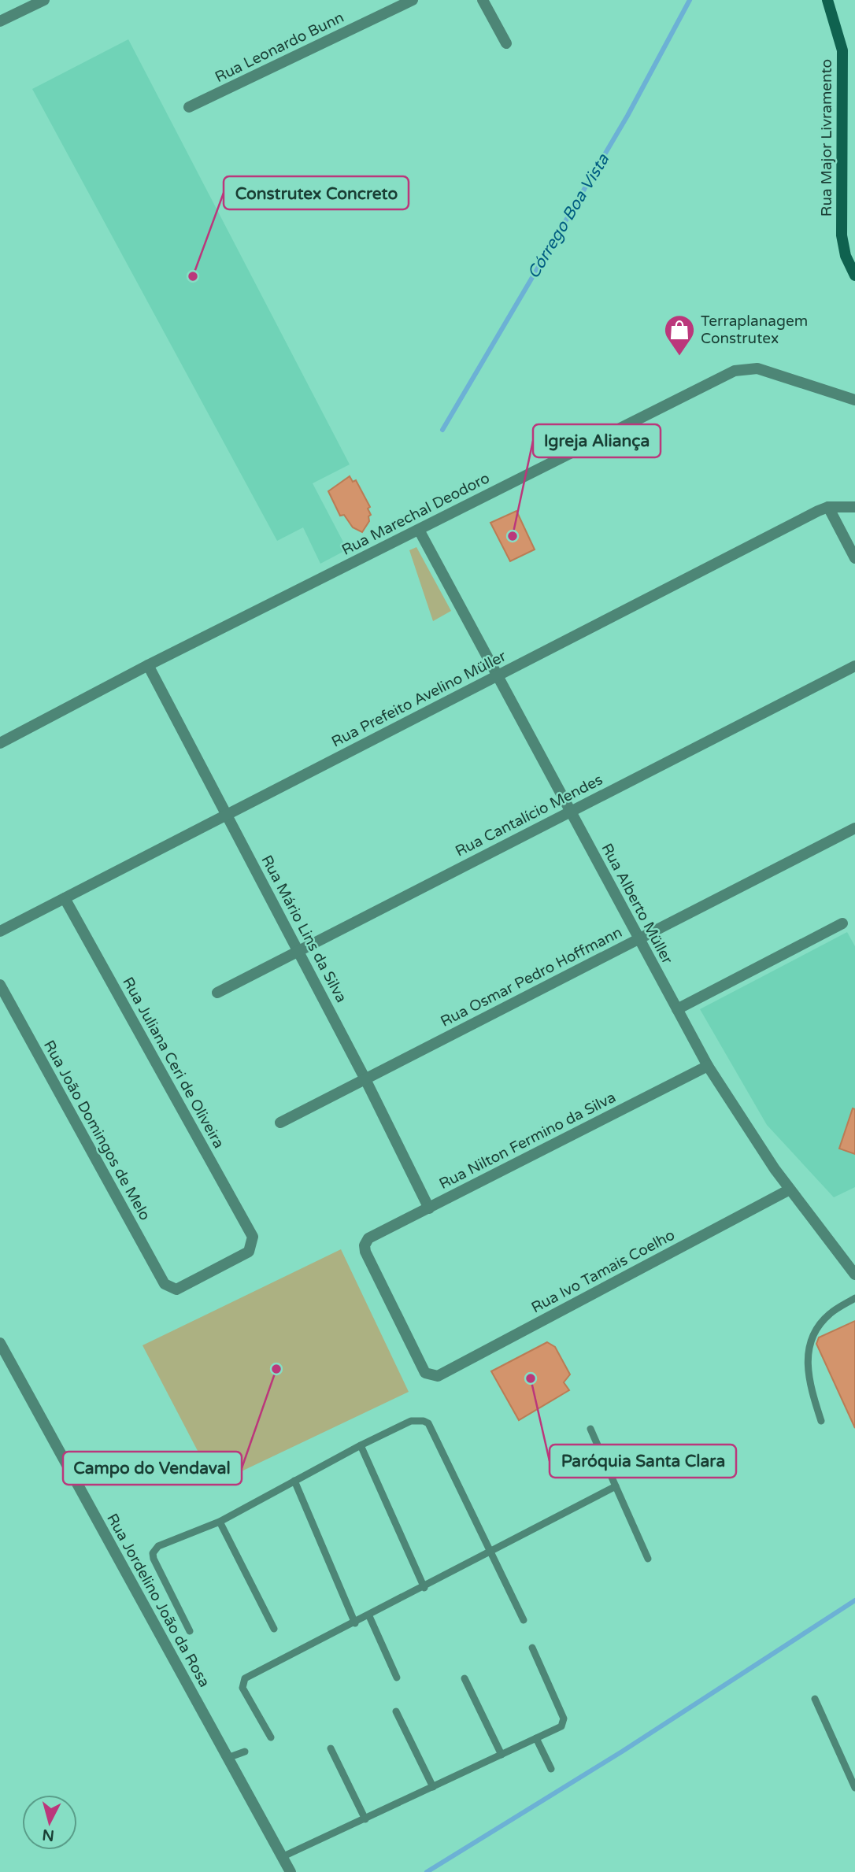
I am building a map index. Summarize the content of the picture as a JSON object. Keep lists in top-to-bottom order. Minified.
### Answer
{"streets":{"main road":["Rua Major Livramento"],"street":["Rua Leonardo Bunn","Rua Marechal Deodoro","Rua Prefeito Avelino Müller","Rua Cantalício Mendes","Rua Alberto Müller","Rua Mário Lins da Silva","Rua Osmar Pedro Hoffmann","Rua Juliana Ceri de Oliveira","Rua João Domingos de Melo","Rua Nilton Fermino da Silva","Rua Ivo Tamais Coelho","Rua Jordelino João da Rosa"]},"crossings":[["Rua Marechal Deodoro","Rua Alberto Müller"],["Rua Marechal Deodoro","Rua Mário Lins da Silva"],["Rua Prefeito Avelino Müller","Rua Alberto Müller"],["Rua Prefeito Avelino Müller","Rua Mário Lins da Silva"],["Rua Prefeito Avelino Müller","Rua Juliana Ceri de Oliveira"],["Rua Cantalício Mendes","Rua Alberto Müller"],["Rua Cantalício Mendes","Rua Mário Lins da Silva"],["Rua Alberto Müller","Rua Osmar Pedro Hoffmann"],["Rua Alberto Müller","Rua Nilton Fermino da Silva"],["Rua Alberto Müller","Rua Ivo Tamais Coelho"],["Rua Mário Lins da Silva","Rua Osmar Pedro Hoffmann"],["Rua Mário Lins da Silva","Rua Nilton Fermino da Silva"],["Rua Juliana Ceri de Oliveira","Rua João Domingos de Melo"],["Rua Nilton Fermino da Silva","Rua Ivo Tamais Coelho"]],"water":["Córrego Boa Vista"],"places":{"other":["Construtex Concreto","Igreja Aliança","Campo do Vendaval","Paróquia Santa Clara"],"shop":["Terraplanagem Construtex"]},"north":"bottom"}
